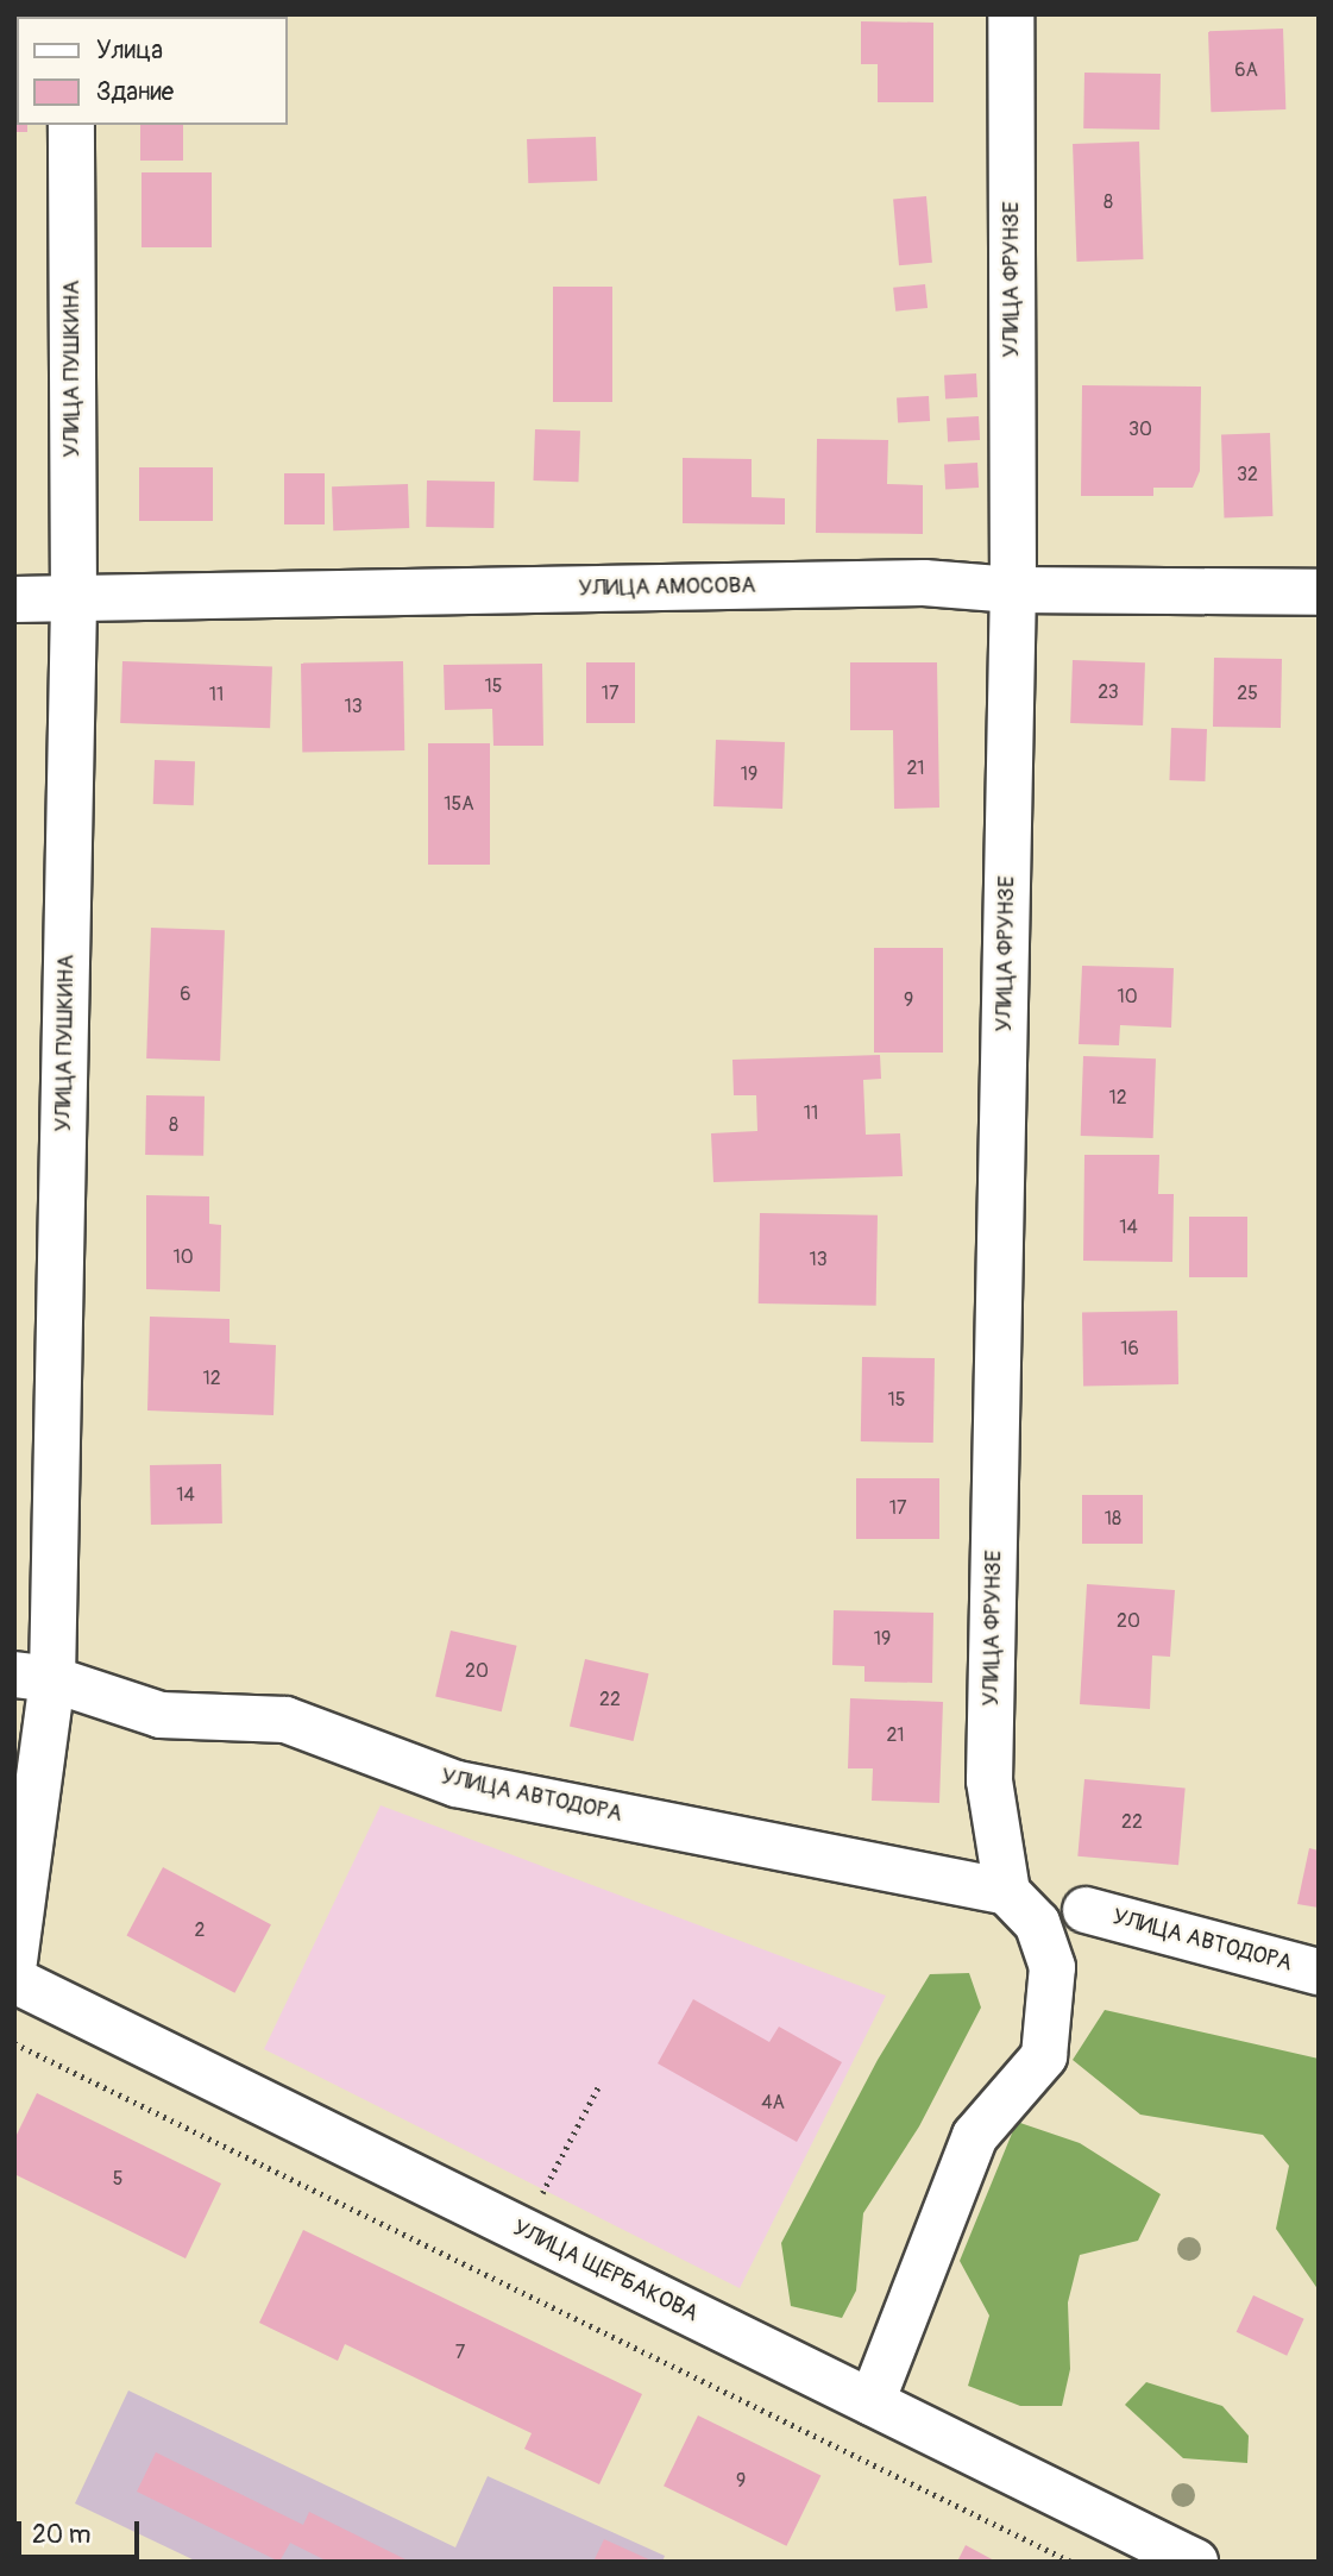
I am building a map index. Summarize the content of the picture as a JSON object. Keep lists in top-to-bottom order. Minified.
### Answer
{"streets":{"street":["УЛИЦА ФРУНЗЕ","УЛИЦА ПУШКИНА","УЛИЦА АМОСОВА","УЛИЦА АВТОДОРА","УЛИЦА ЩЕРБАКОВА"]},"crossings":[["УЛИЦА ФРУНЗЕ","УЛИЦА АМОСОВА"],["УЛИЦА ФРУНЗЕ","УЛИЦА АВТОДОРА"],["УЛИЦА ПУШКИНА","УЛИЦА АМОСОВА"],["УЛИЦА ПУШКИНА","УЛИЦА АВТОДОРА"]],"house_numbers":["6А","8","30","32","15","23","17","25","11","13","21","19","15А","6","10","9","12","11","8","14","10","13","16","12","15","14","17","18","20","19","20","22","21","22","2","4А","5","7","9"],"legend":["Улица","Здание"],"scale_bar":"20 m"}
